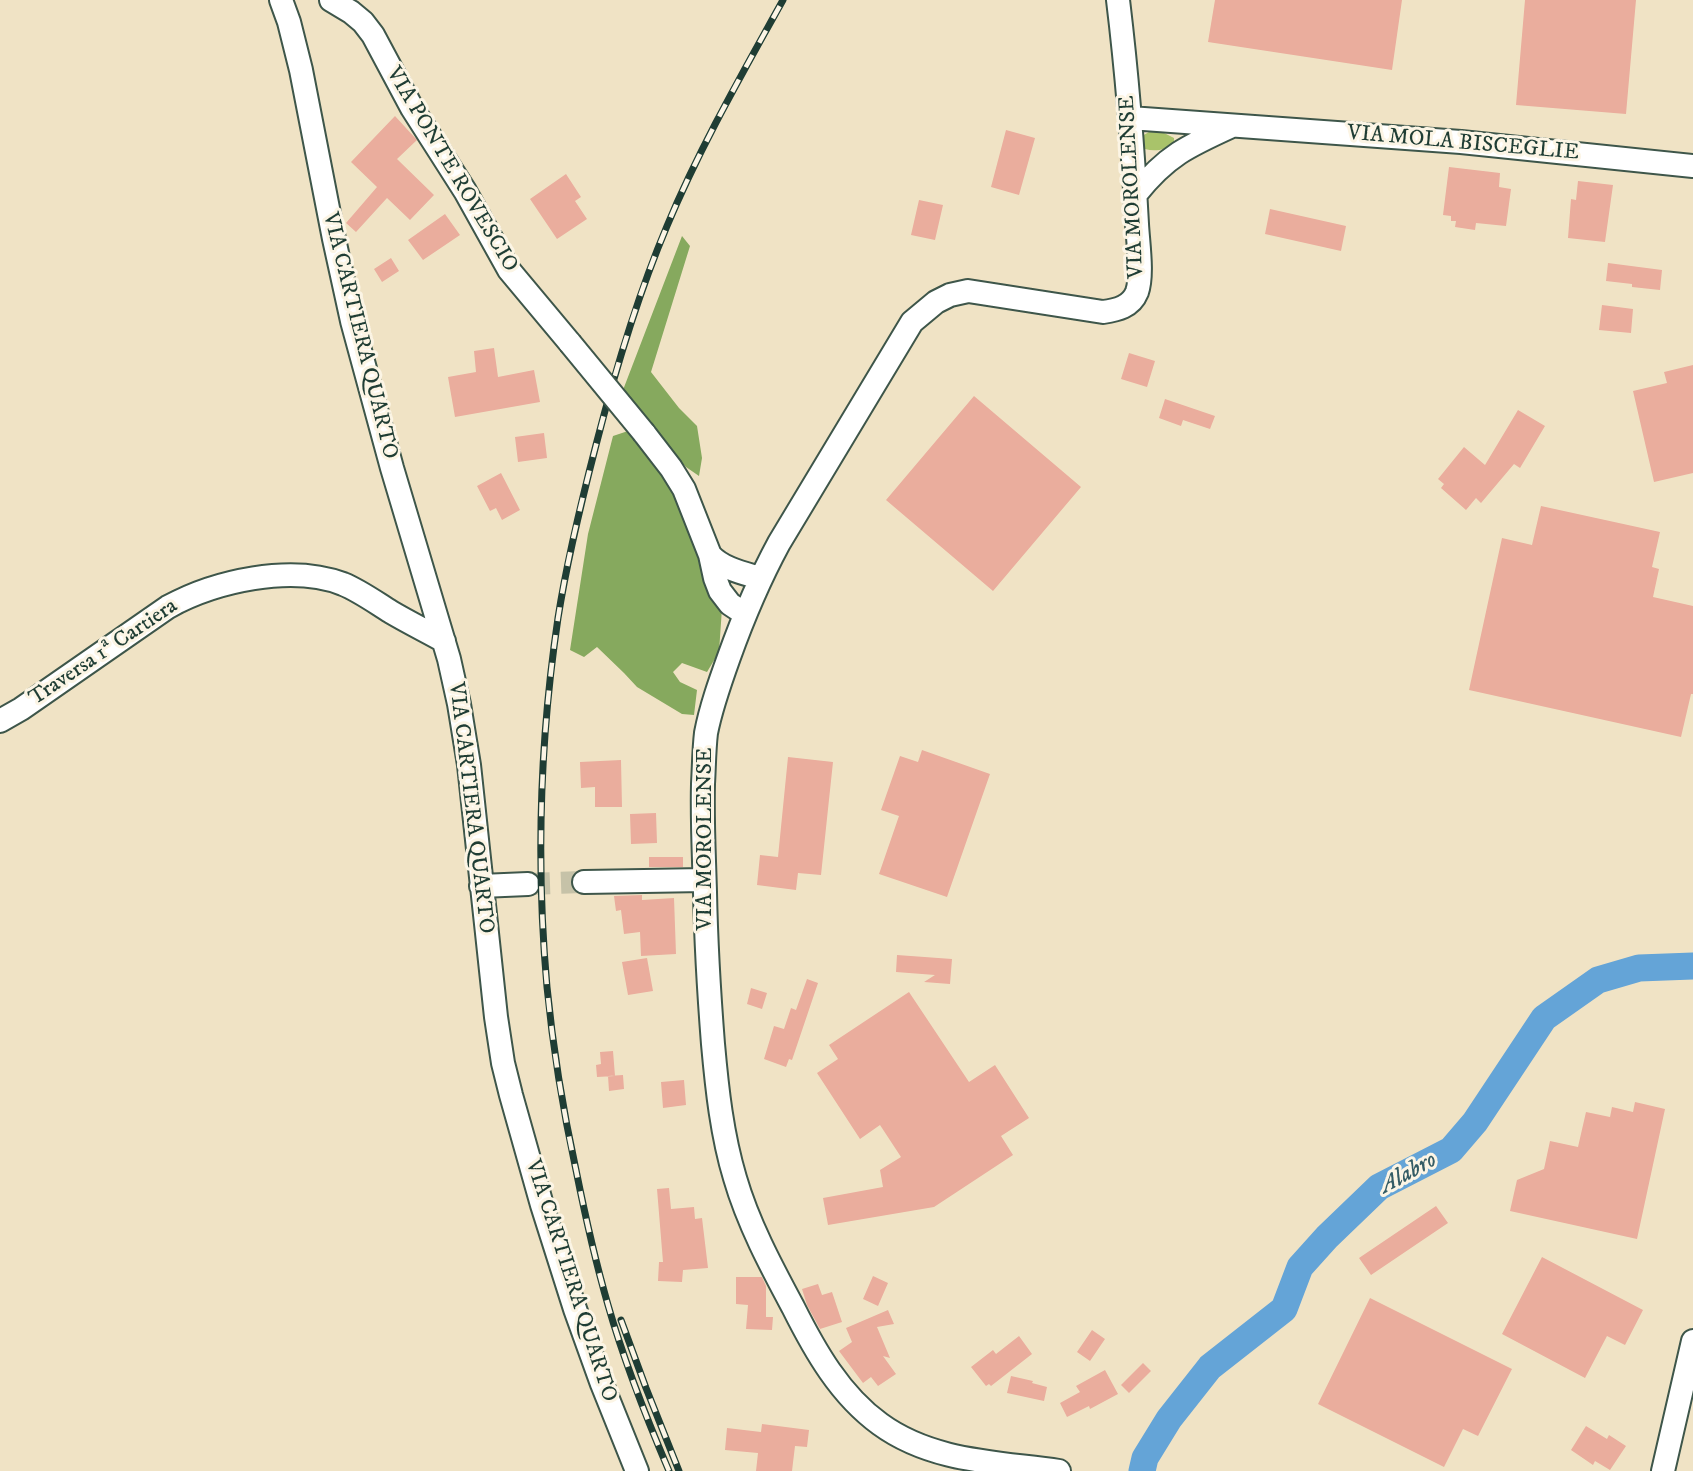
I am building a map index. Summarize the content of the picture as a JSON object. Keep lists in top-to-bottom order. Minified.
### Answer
{"streets":{"street":["VIA MOLA BISCEGLIE","VIA PONTE ROVESCIO","VIA MOROLENSE","VIA CARTIERA QUARTO","Traversa 1ª Cartiera"]},"crossings":[["VIA MOLA BISCEGLIE","VIA MOROLENSE"],["VIA CARTIERA QUARTO","Traversa 1ª Cartiera"]],"water":["Alabro"]}
